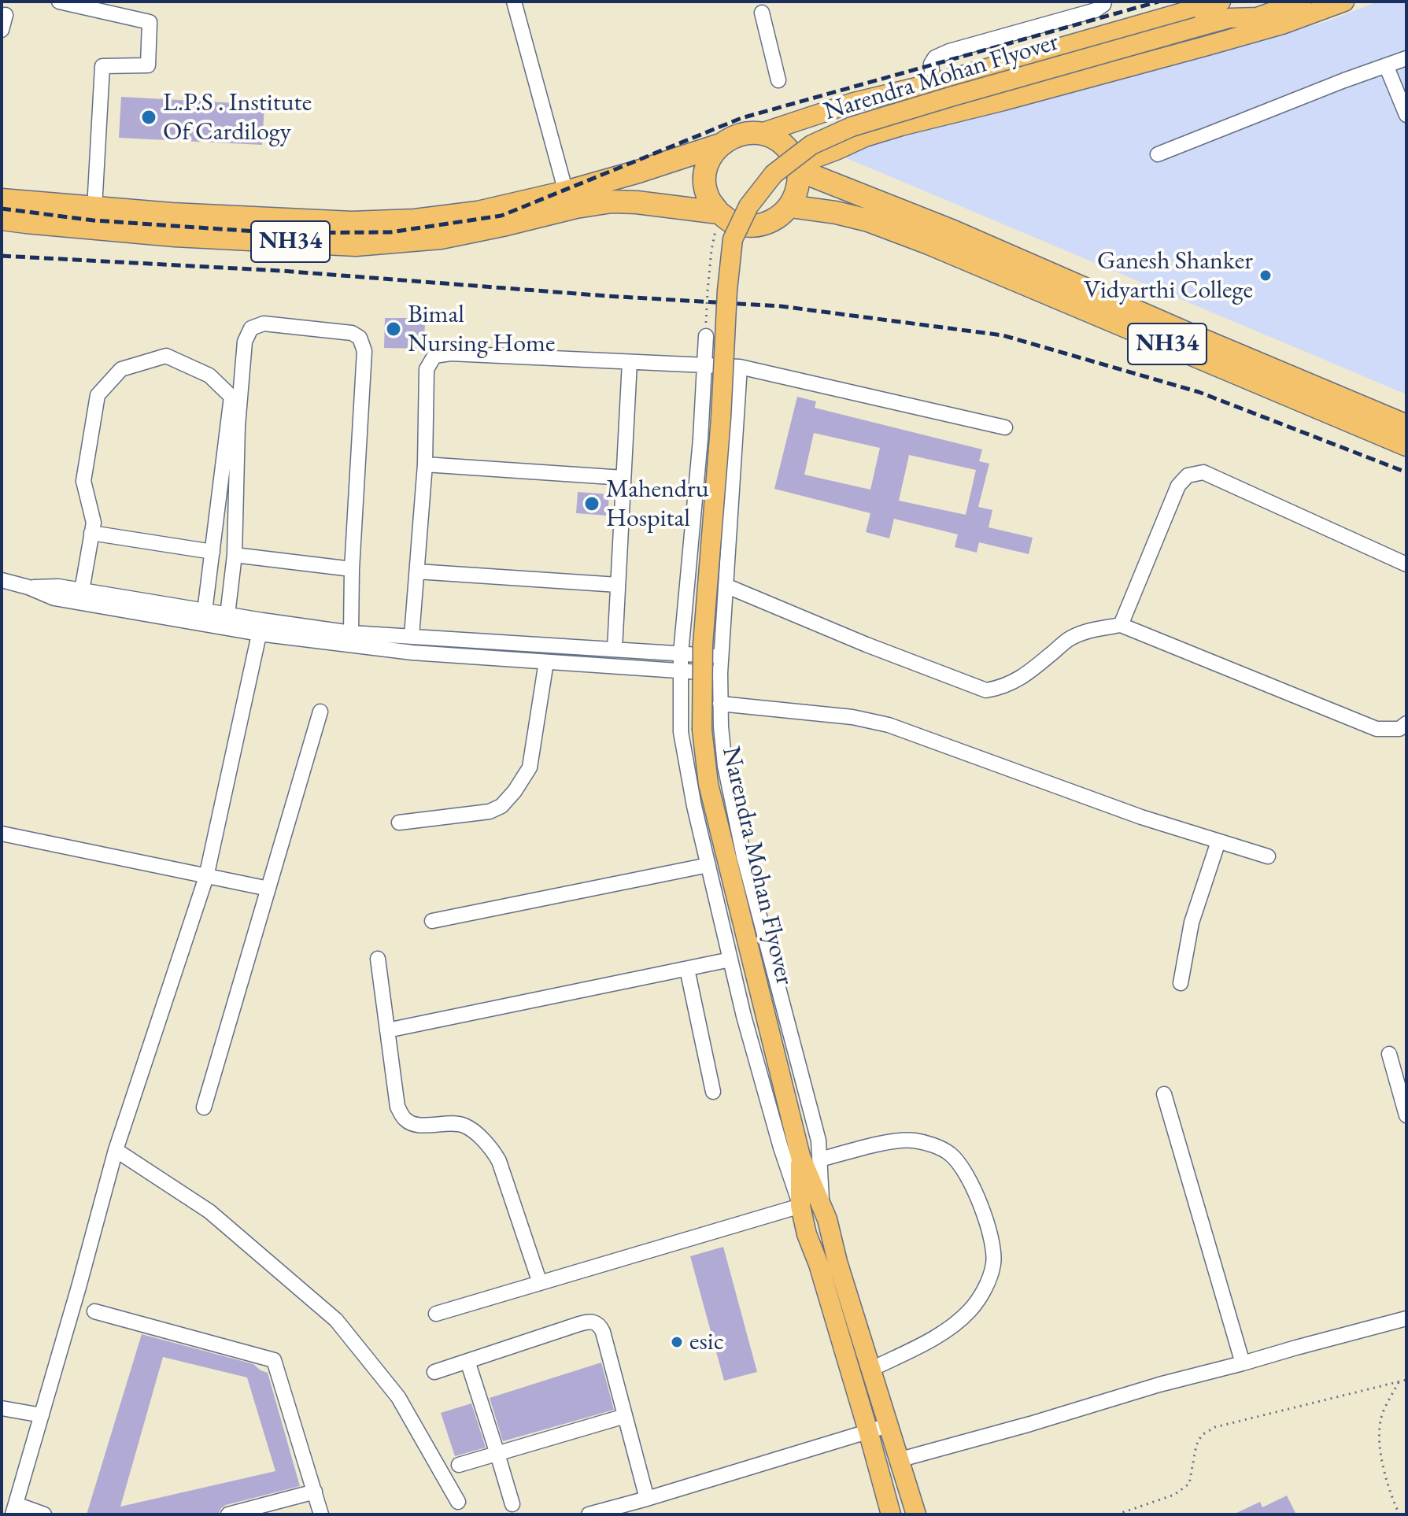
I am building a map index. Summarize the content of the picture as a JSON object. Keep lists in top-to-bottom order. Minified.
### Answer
{"streets":{"highway":["NH34"],"main road":["Narendra Mohan Flyover"]},"places":["L.P.S . Institute Of Cardilogy","Ganesh Shanker Vidyarthi College","Bimal Nursing Home","Mahendru Hospital","esic"]}
